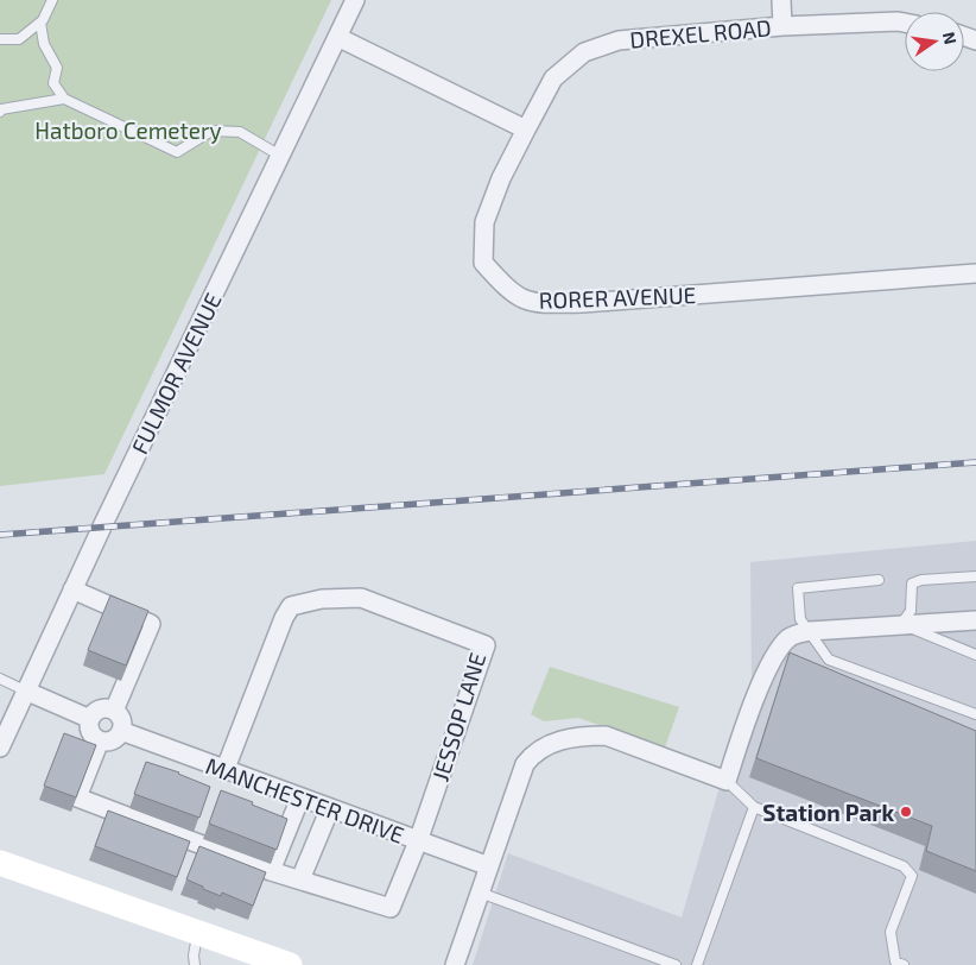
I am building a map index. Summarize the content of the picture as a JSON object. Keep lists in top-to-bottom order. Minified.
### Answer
{"streets":{"street":["DREXEL ROAD","RORER AVENUE","FULMOR AVENUE","JESSOP LANE","MANCHESTER DRIVE"]},"crossings":[["DREXEL ROAD","RORER AVENUE"],["JESSOP LANE","MANCHESTER DRIVE"]],"parks":["Hatboro Cemetery"],"places":["Station Park"],"north":"right"}
